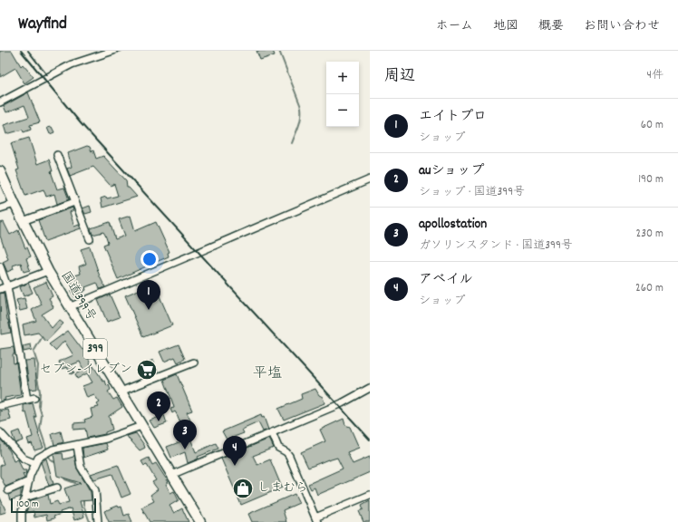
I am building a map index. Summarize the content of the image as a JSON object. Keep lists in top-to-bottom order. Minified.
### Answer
{"streets":{"highway":["国道399号","399"]},"districts":["平塩"],"places":{"supermarket":["セブン-イレブン"],"shop":["しまむら"]},"scale_bar":"100 m","page":{"header":"Wayfind","nav":["ホーム","地図","概要","お問い合わせ"],"heading":["周辺","4件"],"map_buttons":["+","−"],"list":[{"mark":"1","name":"エイトプロ","note":"ショップ","value":"60 m"},{"mark":"2","name":"auショップ","note":"ショップ · 国道399号","value":"190 m"},{"mark":"3","name":"apollostation","note":"ガソリンスタンド · 国道399号","value":"230 m"},{"mark":"4","name":"アベイル","note":"ショップ","value":"260 m"}],"pins":["1","2","3","4"],"scale":"100 m"}}
